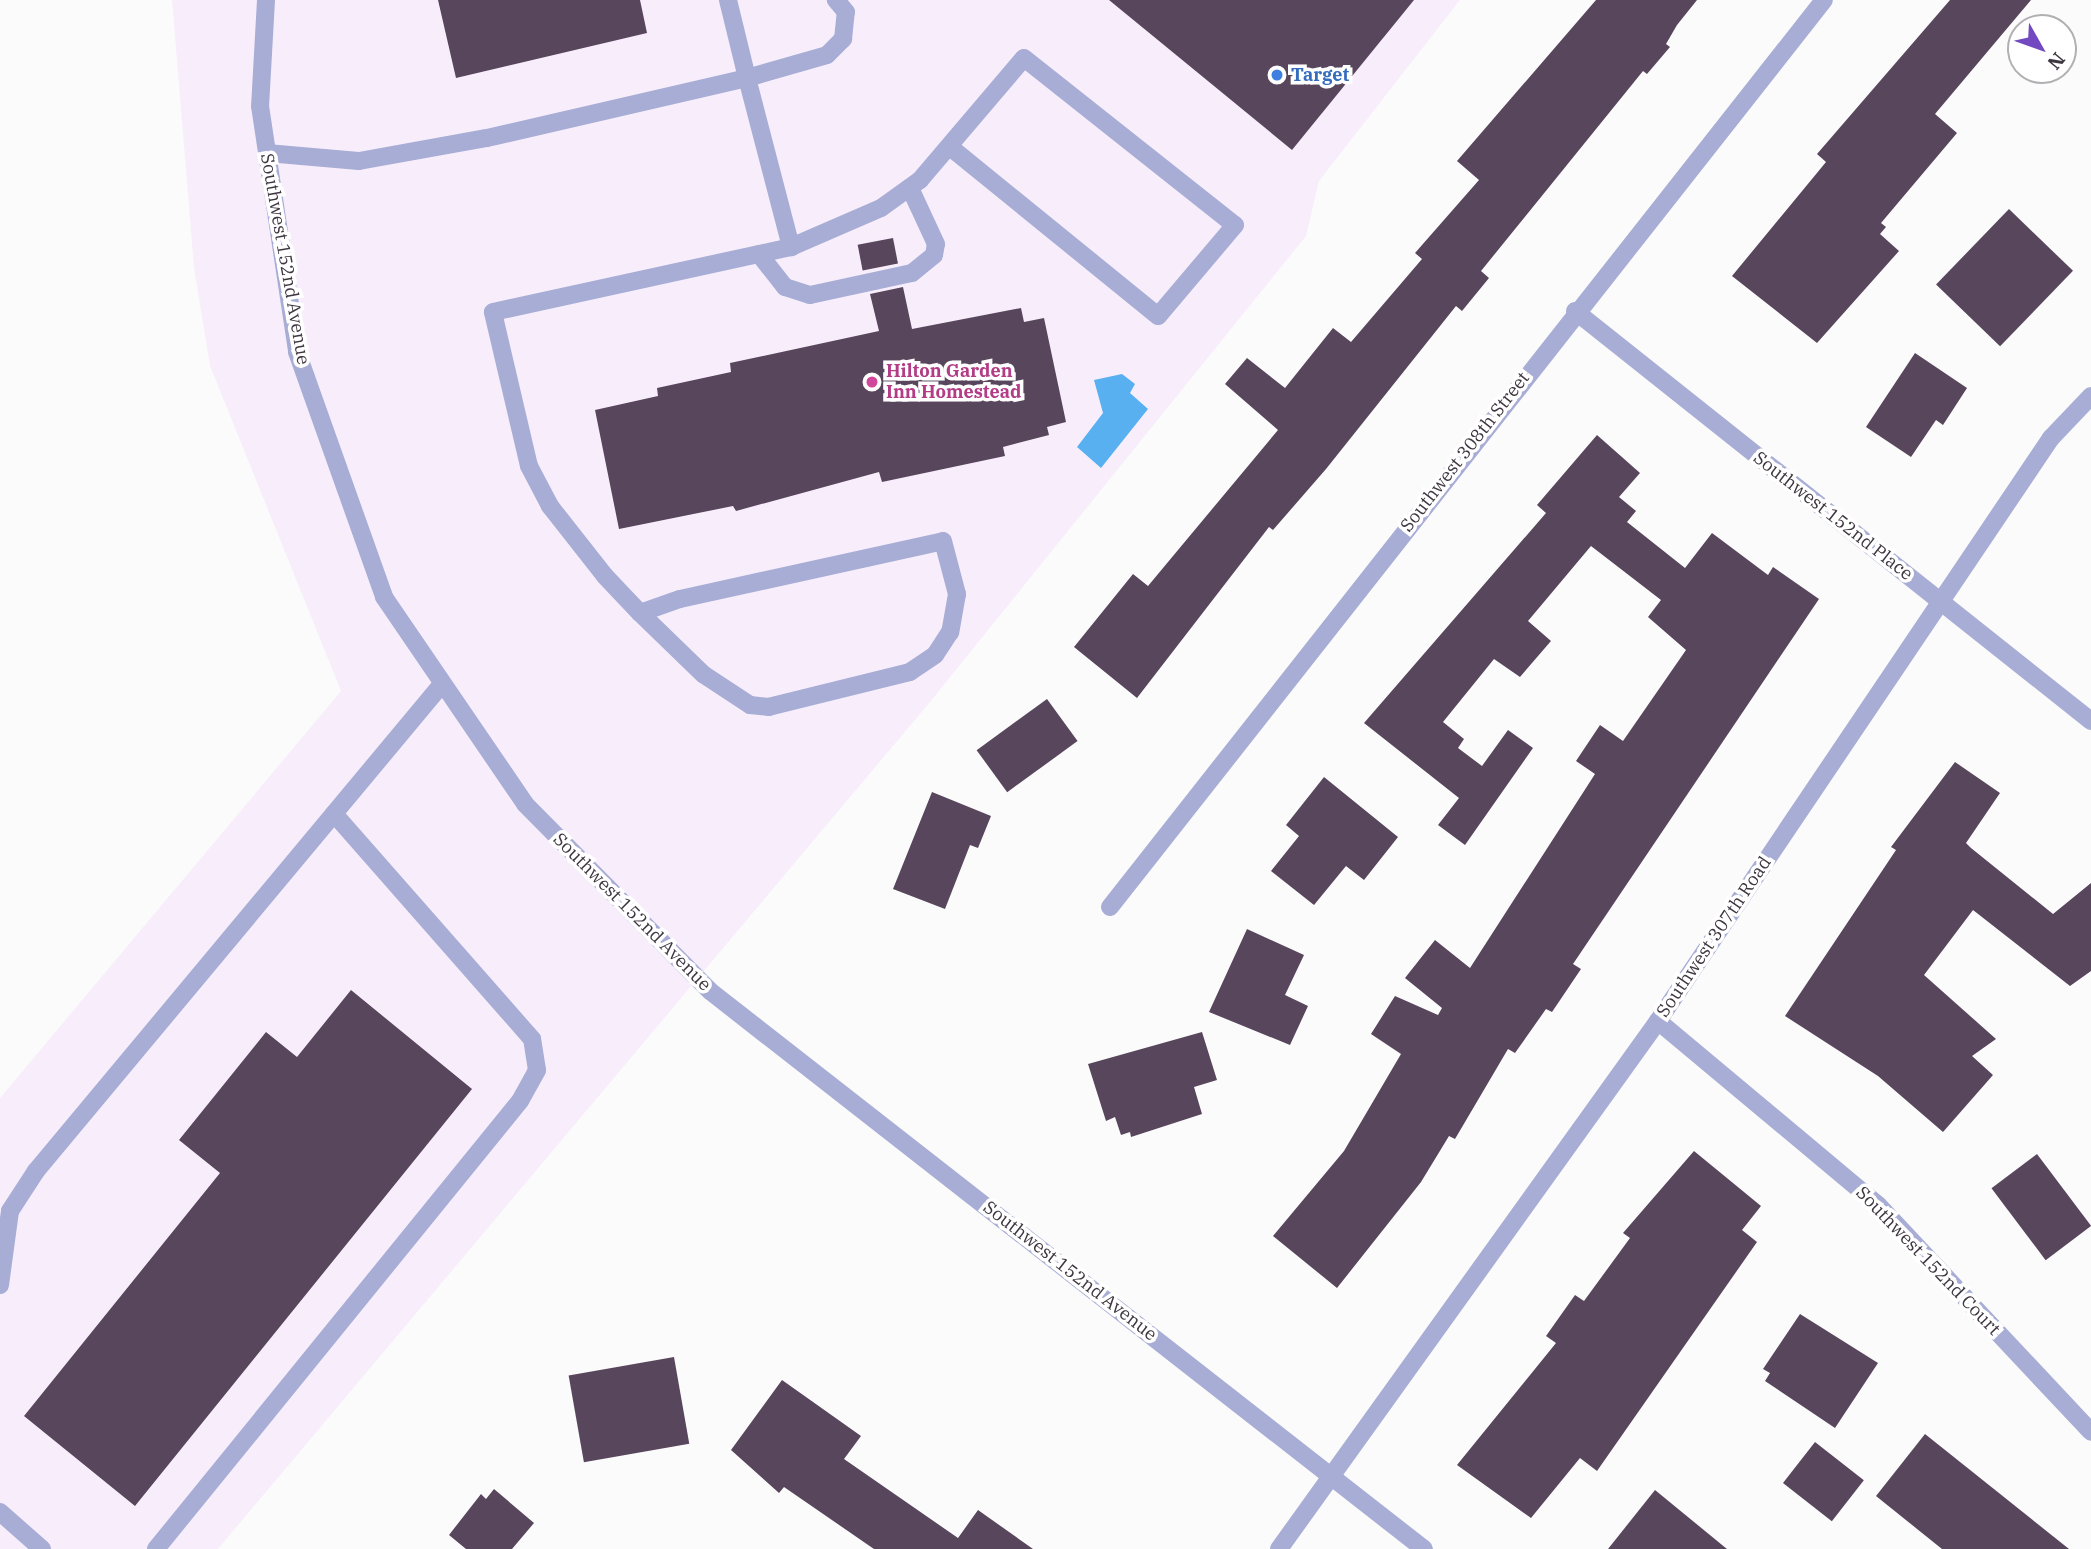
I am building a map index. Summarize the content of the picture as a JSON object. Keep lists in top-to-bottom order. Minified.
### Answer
{"streets":{"street":["Southwest 152nd Avenue","Southwest 308th Street","Southwest 152nd Place","Southwest 307th Road","Southwest 152nd Court"]},"crossings":[["Southwest 152nd Avenue","Southwest 307th Road"],["Southwest 308th Street","Southwest 152nd Place"],["Southwest 152nd Place","Southwest 307th Road"],["Southwest 307th Road","Southwest 152nd Court"]],"places":["Target","Hilton Garden Inn Homestead"],"north":"bottom right"}
